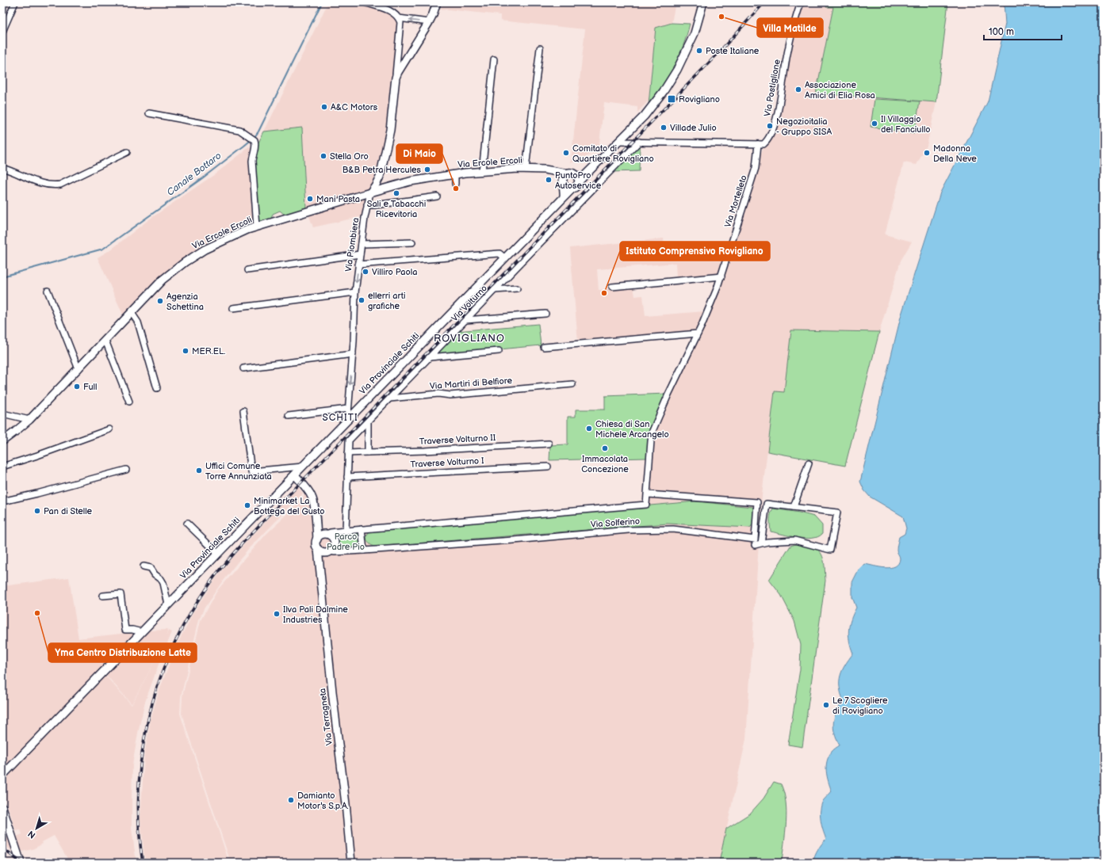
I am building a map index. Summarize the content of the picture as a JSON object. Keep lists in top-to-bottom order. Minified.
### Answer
{"streets":{"street":["Via Postiglione","Via Ercole Ercoli","Via Mortelleto","Via Piombiera","Via Volturno","Via Provinciale Schiti","Via Martiri di Belfiore","Traverse Volturno II","Traverse Volturno I","Via Solferino","Via Terragneta"]},"crossings":[["Via Postiglione","Via Mortelleto"],["Via Ercole Ercoli","Via Piombiera"],["Via Ercole Ercoli","Via Provinciale Schiti"],["Via Mortelleto","Via Solferino"],["Via Piombiera","Via Provinciale Schiti"],["Via Volturno","Via Martiri di Belfiore"],["Via Volturno","Traverse Volturno II"],["Via Volturno","Traverse Volturno I"],["Via Volturno","Via Solferino"],["Via Solferino","Via Terragneta"]],"districts":["ROVIGLIANO","SCHITI"],"water":["Canale Bottaro"],"parks":["Parco Padre Pio"],"places":{"other":["Villa Matilde","Poste Italiane","Associazione Amici di Elia Rosa","A&C Motors","Il Villaggio del Fanciullo","Negozioitalia - Gruppo SISA","Villade Julio","Comitato di Quartiere Rovigliano","Madonna Della Neve","Stella Oro","B&B Petra Hercules","PuntoPro Autoservice","Di Maio","Sali e Tabacchi Ricevitoria","Mani Pasta","Villiro Paola","Istituto Comprensivo Rovigliano","ellerri arti grafiche","Agenzia Schettina","MER.EL.","Full","Chiesa di San Michele Arcangelo","Immacolata Concezione","Uffici Comune Torre Annunziata","Minimarket La Bottega del Gusto","Pan di Stelle","Yma Centro Distribuzione Latte","Ilva Pali Dalmine Industries","Le 7 Scogliere di Rovigliano","Damianto Motor's S.p.A."],"transit":["Rovigliano"]},"scale_bar":"100 m","north":"bottom left"}
